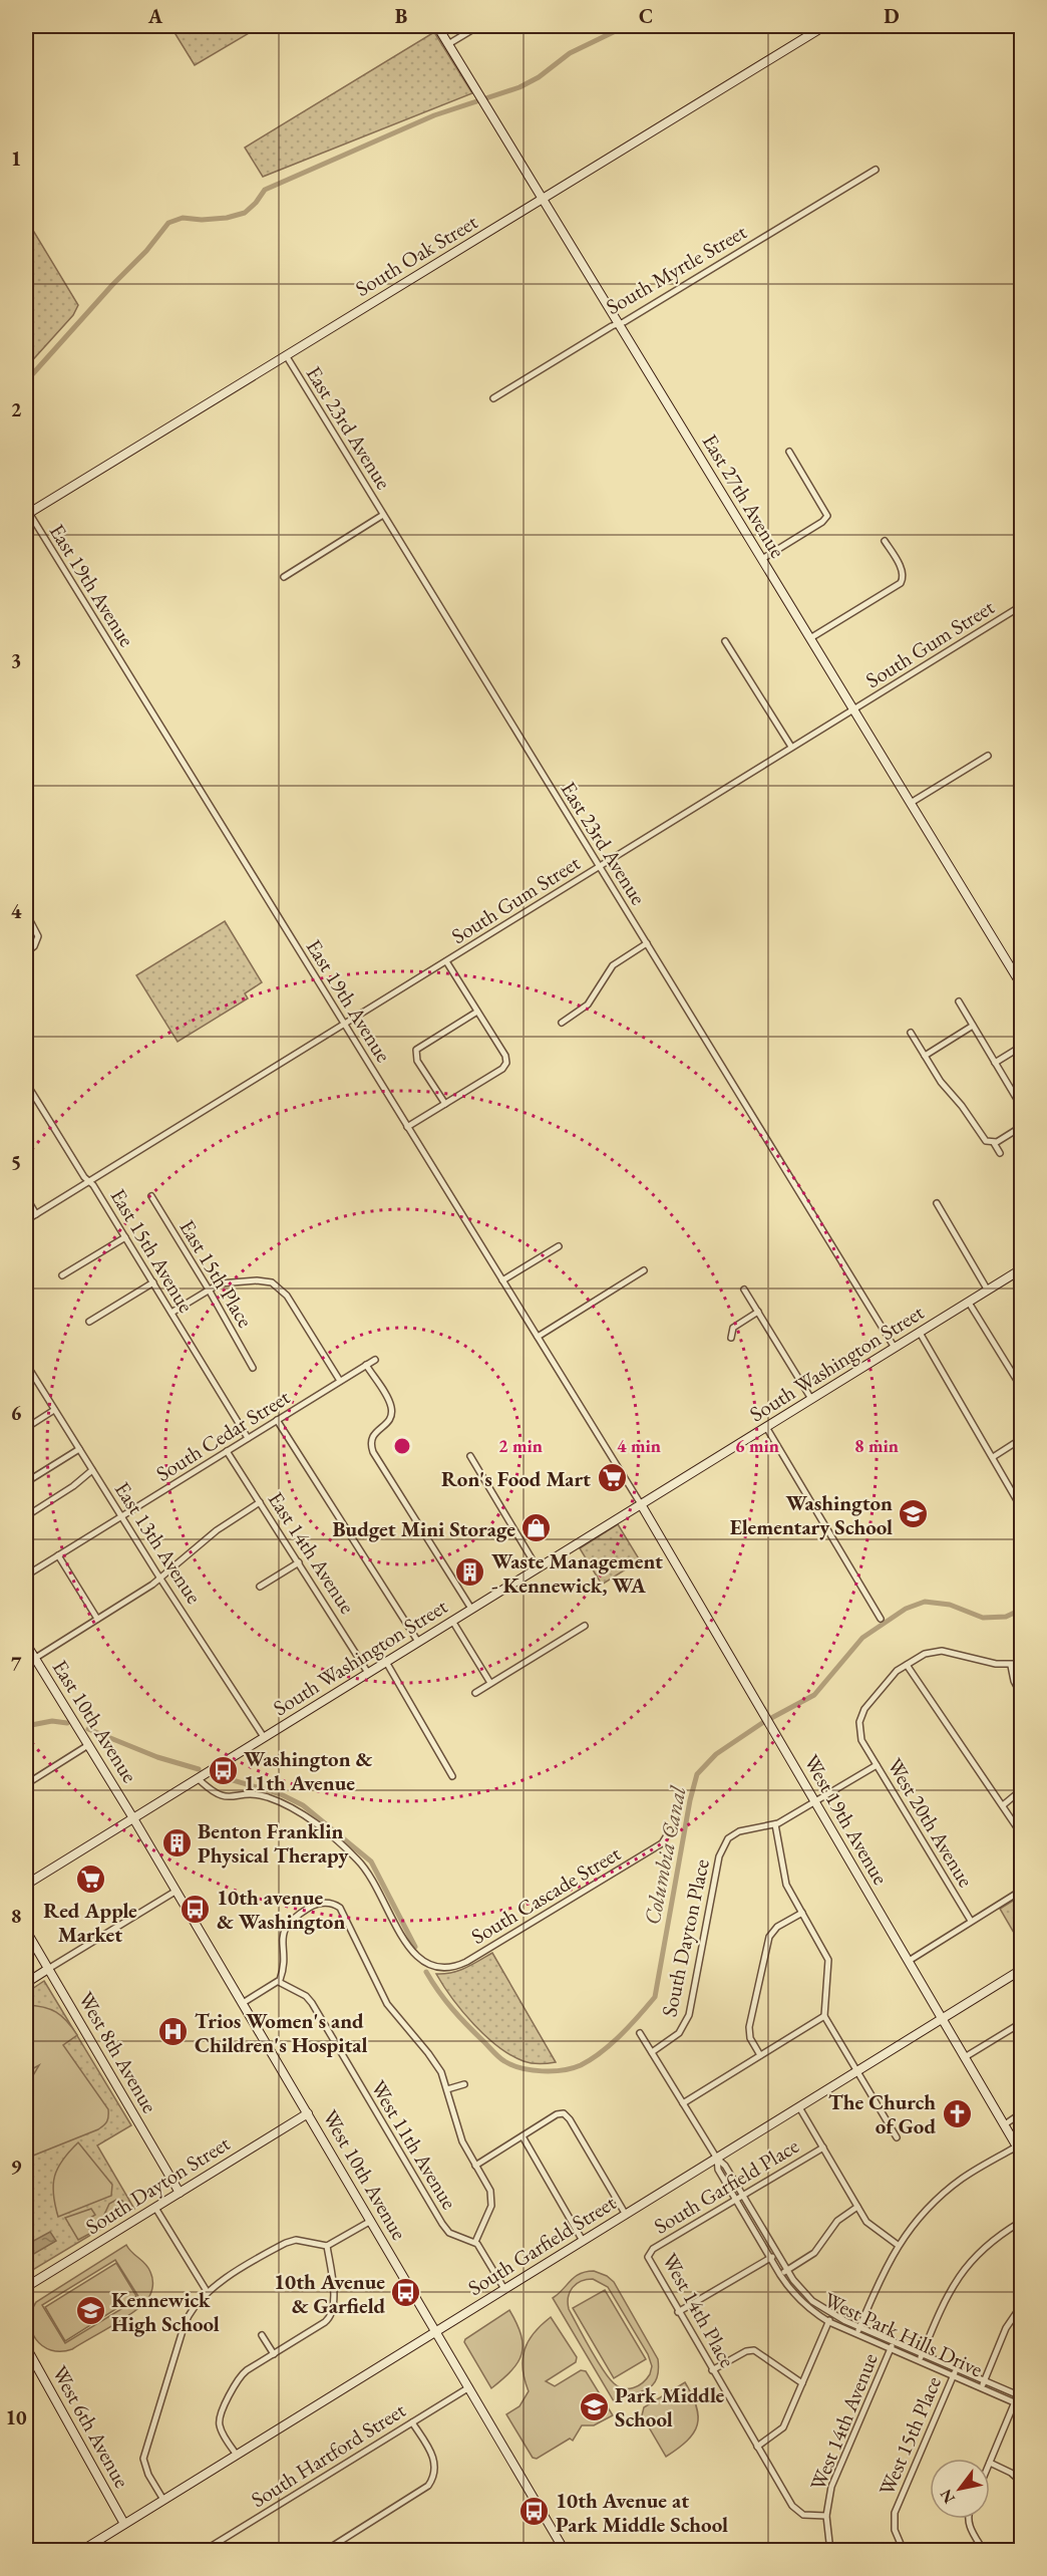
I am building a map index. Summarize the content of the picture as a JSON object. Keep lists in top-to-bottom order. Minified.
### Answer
{"streets":{"street":["South Oak Street","South Myrtle Street","East 23rd Avenue","East 27th Avenue","East 19th Avenue","South Gum Street","East 15th Avenue","East 15th Place","South Washington Street","South Cedar Street","East 13th Avenue","East 14th Avenue","East 10th Avenue","West 19th Avenue","West 20th Avenue","South Cascade Street","South Dayton Place","West 8th Avenue","West 11th Avenue","West 10th Avenue","South Dayton Street","South Garfield Place","South Garfield Street","West 14th Place","West Park Hills Drive","West 14th Avenue","West 6th Avenue","West 15th Place","South Hartford Street"]},"crossings":[["South Oak Street","East 23rd Avenue"],["South Oak Street","East 27th Avenue"],["South Oak Street","East 19th Avenue"],["South Myrtle Street","East 27th Avenue"],["East 23rd Avenue","South Gum Street"],["East 23rd Avenue","South Washington Street"],["East 27th Avenue","South Gum Street"],["East 19th Avenue","South Gum Street"],["East 19th Avenue","South Washington Street"],["East 19th Avenue","West 19th Avenue"],["South Gum Street","East 15th Avenue"],["East 15th Avenue","South Cedar Street"],["South Washington Street","East 13th Avenue"],["South Washington Street","East 14th Avenue"],["South Washington Street","East 10th Avenue"],["South Washington Street","West 19th Avenue"],["South Washington Street","South Cascade Street"],["South Washington Street","West 10th Avenue"],["South Cedar Street","East 13th Avenue"],["South Cedar Street","East 14th Avenue"],["East 10th Avenue","West 10th Avenue"],["West 19th Avenue","South Dayton Place"],["West 19th Avenue","South Garfield Street"],["West 20th Avenue","South Dayton Place"],["West 8th Avenue","South Dayton Street"],["West 10th Avenue","South Dayton Street"],["West 10th Avenue","South Garfield Street"],["West 10th Avenue","South Hartford Street"],["South Garfield Place","West 14th Place"],["South Garfield Place","West Park Hills Drive"],["South Garfield Street","West Park Hills Drive"],["South Garfield Street","West 6th Avenue"],["West 14th Place","West 14th Avenue"],["West Park Hills Drive","West 14th Avenue"],["West Park Hills Drive","West 15th Place"]],"water":["Columbia Canal"],"places":{"supermarket":["Ron's Food Mart","Red Apple Market"],"school or university":["Washington Elementary School","Kennewick High School","Park Middle School"],"shop":["Budget Mini Storage"],"building":["Waste Management - Kennewick, WA","Benton Franklin Physical Therapy"],"bus stop":["Washington & 11th Avenue","10th avenue & Washington","10th Avenue & Garfield","10th Avenue at Park Middle School"],"hospital":["Trios Women's and Children's Hospital"],"church":["The Church of God"]},"north":"bottom left","grid":{"columns":["A","B","C","D"],"rows":["1","2","3","4","5","6","7","8","9","10"]},"rings":["2 min","4 min","6 min","8 min"]}
